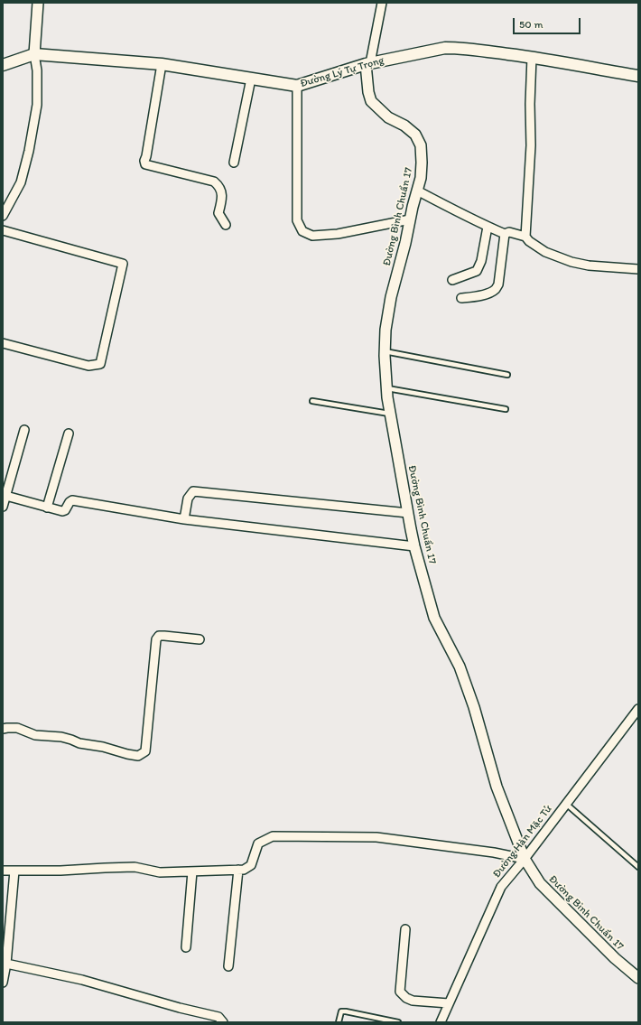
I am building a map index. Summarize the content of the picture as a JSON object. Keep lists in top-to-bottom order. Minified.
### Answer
{"streets":{"main road":["Đường Lý Tự Trọng"],"street":["Đường Bình Chuẩn 17","Đường Hàn Mặc Tử"]},"crossings":[["Đường Lý Tự Trọng","Đường Bình Chuẩn 17"],["Đường Bình Chuẩn 17","Đường Hàn Mặc Tử"]],"scale_bar":"50 m"}
